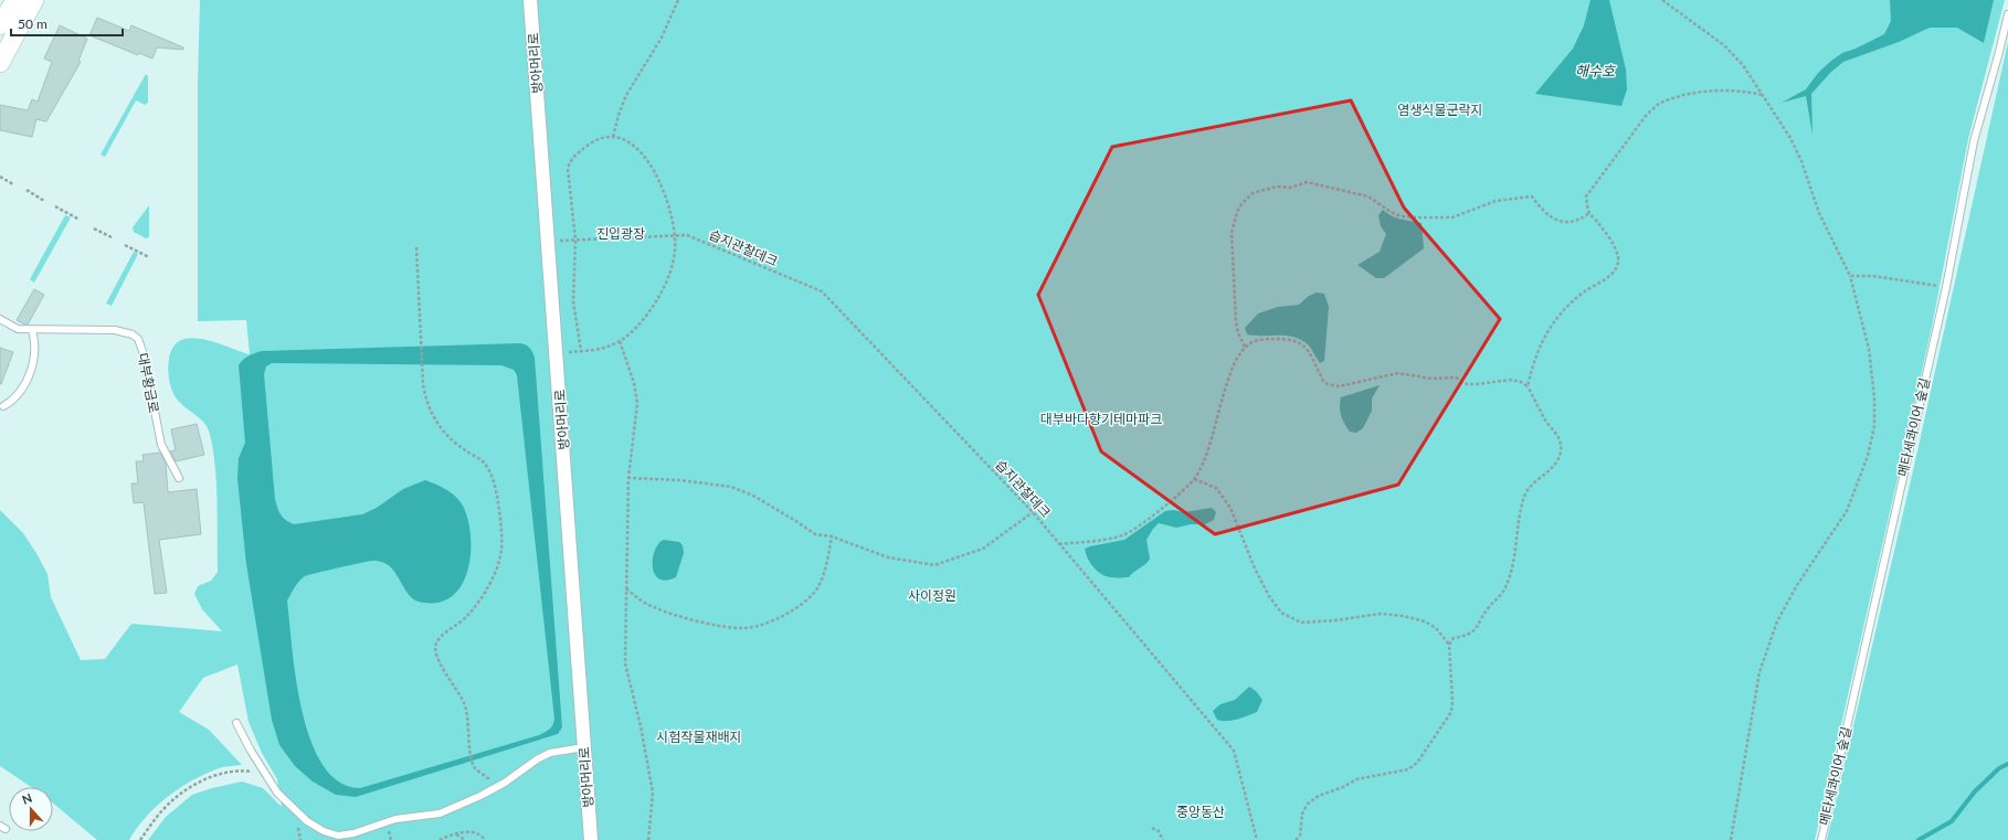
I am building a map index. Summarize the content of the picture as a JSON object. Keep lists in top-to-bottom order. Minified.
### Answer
{"streets":{"street":["방아머리로"],"lane":["대부황금로","메타세콰이어 숲길"],"path":["습지관찰데크"]},"water":["해수호"],"parks":["염생식물군락지","진입광장","대부바다향기테마파크","사이정원","시험작물재배지","중앙동산"],"scale_bar":"50 m","north":"top"}
